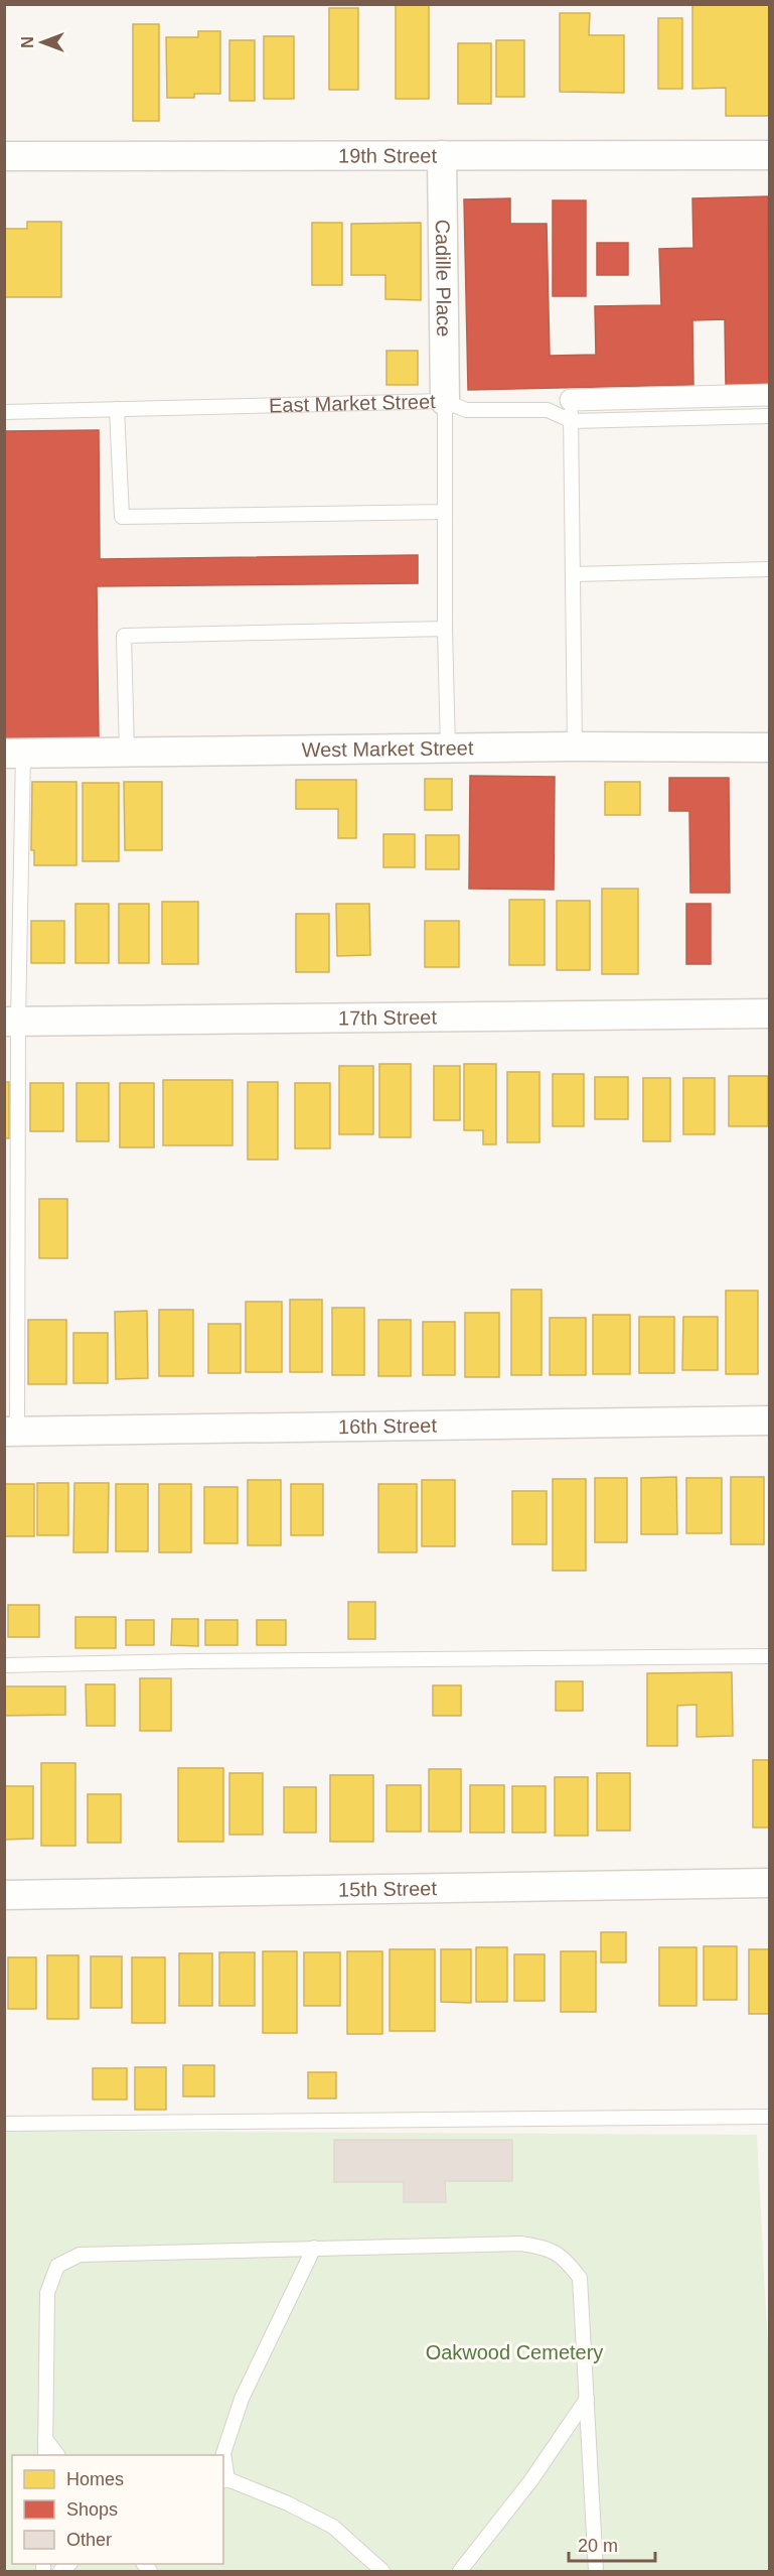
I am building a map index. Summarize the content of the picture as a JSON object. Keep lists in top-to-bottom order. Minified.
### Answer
{"streets":{"street":["19th Street","Cadille Place","West Market Street","17th Street","16th Street","15th Street"],"lane":["East Market Street"]},"crossings":[["19th Street","Cadille Place"],["Cadille Place","East Market Street"]],"parks":["Oakwood Cemetery"],"legend":["Homes","Shops","Other"],"scale_bar":"20 m","north":"left"}
